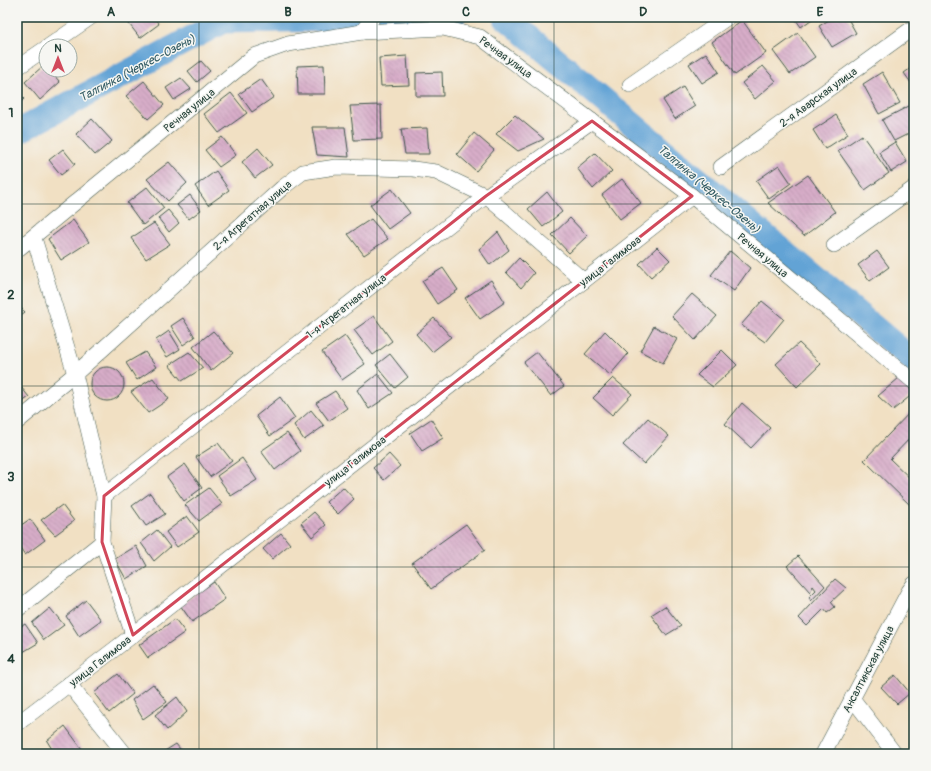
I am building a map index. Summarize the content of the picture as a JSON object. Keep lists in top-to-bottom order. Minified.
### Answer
{"streets":{"street":["Речная улица","2-я Аварская улица","2-я Агрегатная улица","улица Галимова","1-я Агрегатная улица","Ансалтинская улица"]},"crossings":[["Речная улица","улица Галимова"],["Речная улица","1-я Агрегатная улица"],["2-я Агрегатная улица","улица Галимова"],["2-я Агрегатная улица","1-я Агрегатная улица"]],"water":["Талгинка (Черкес-Озень)"],"north":"top","grid":{"columns":["A","B","C","D","E"],"rows":["1","2","3","4"]}}
